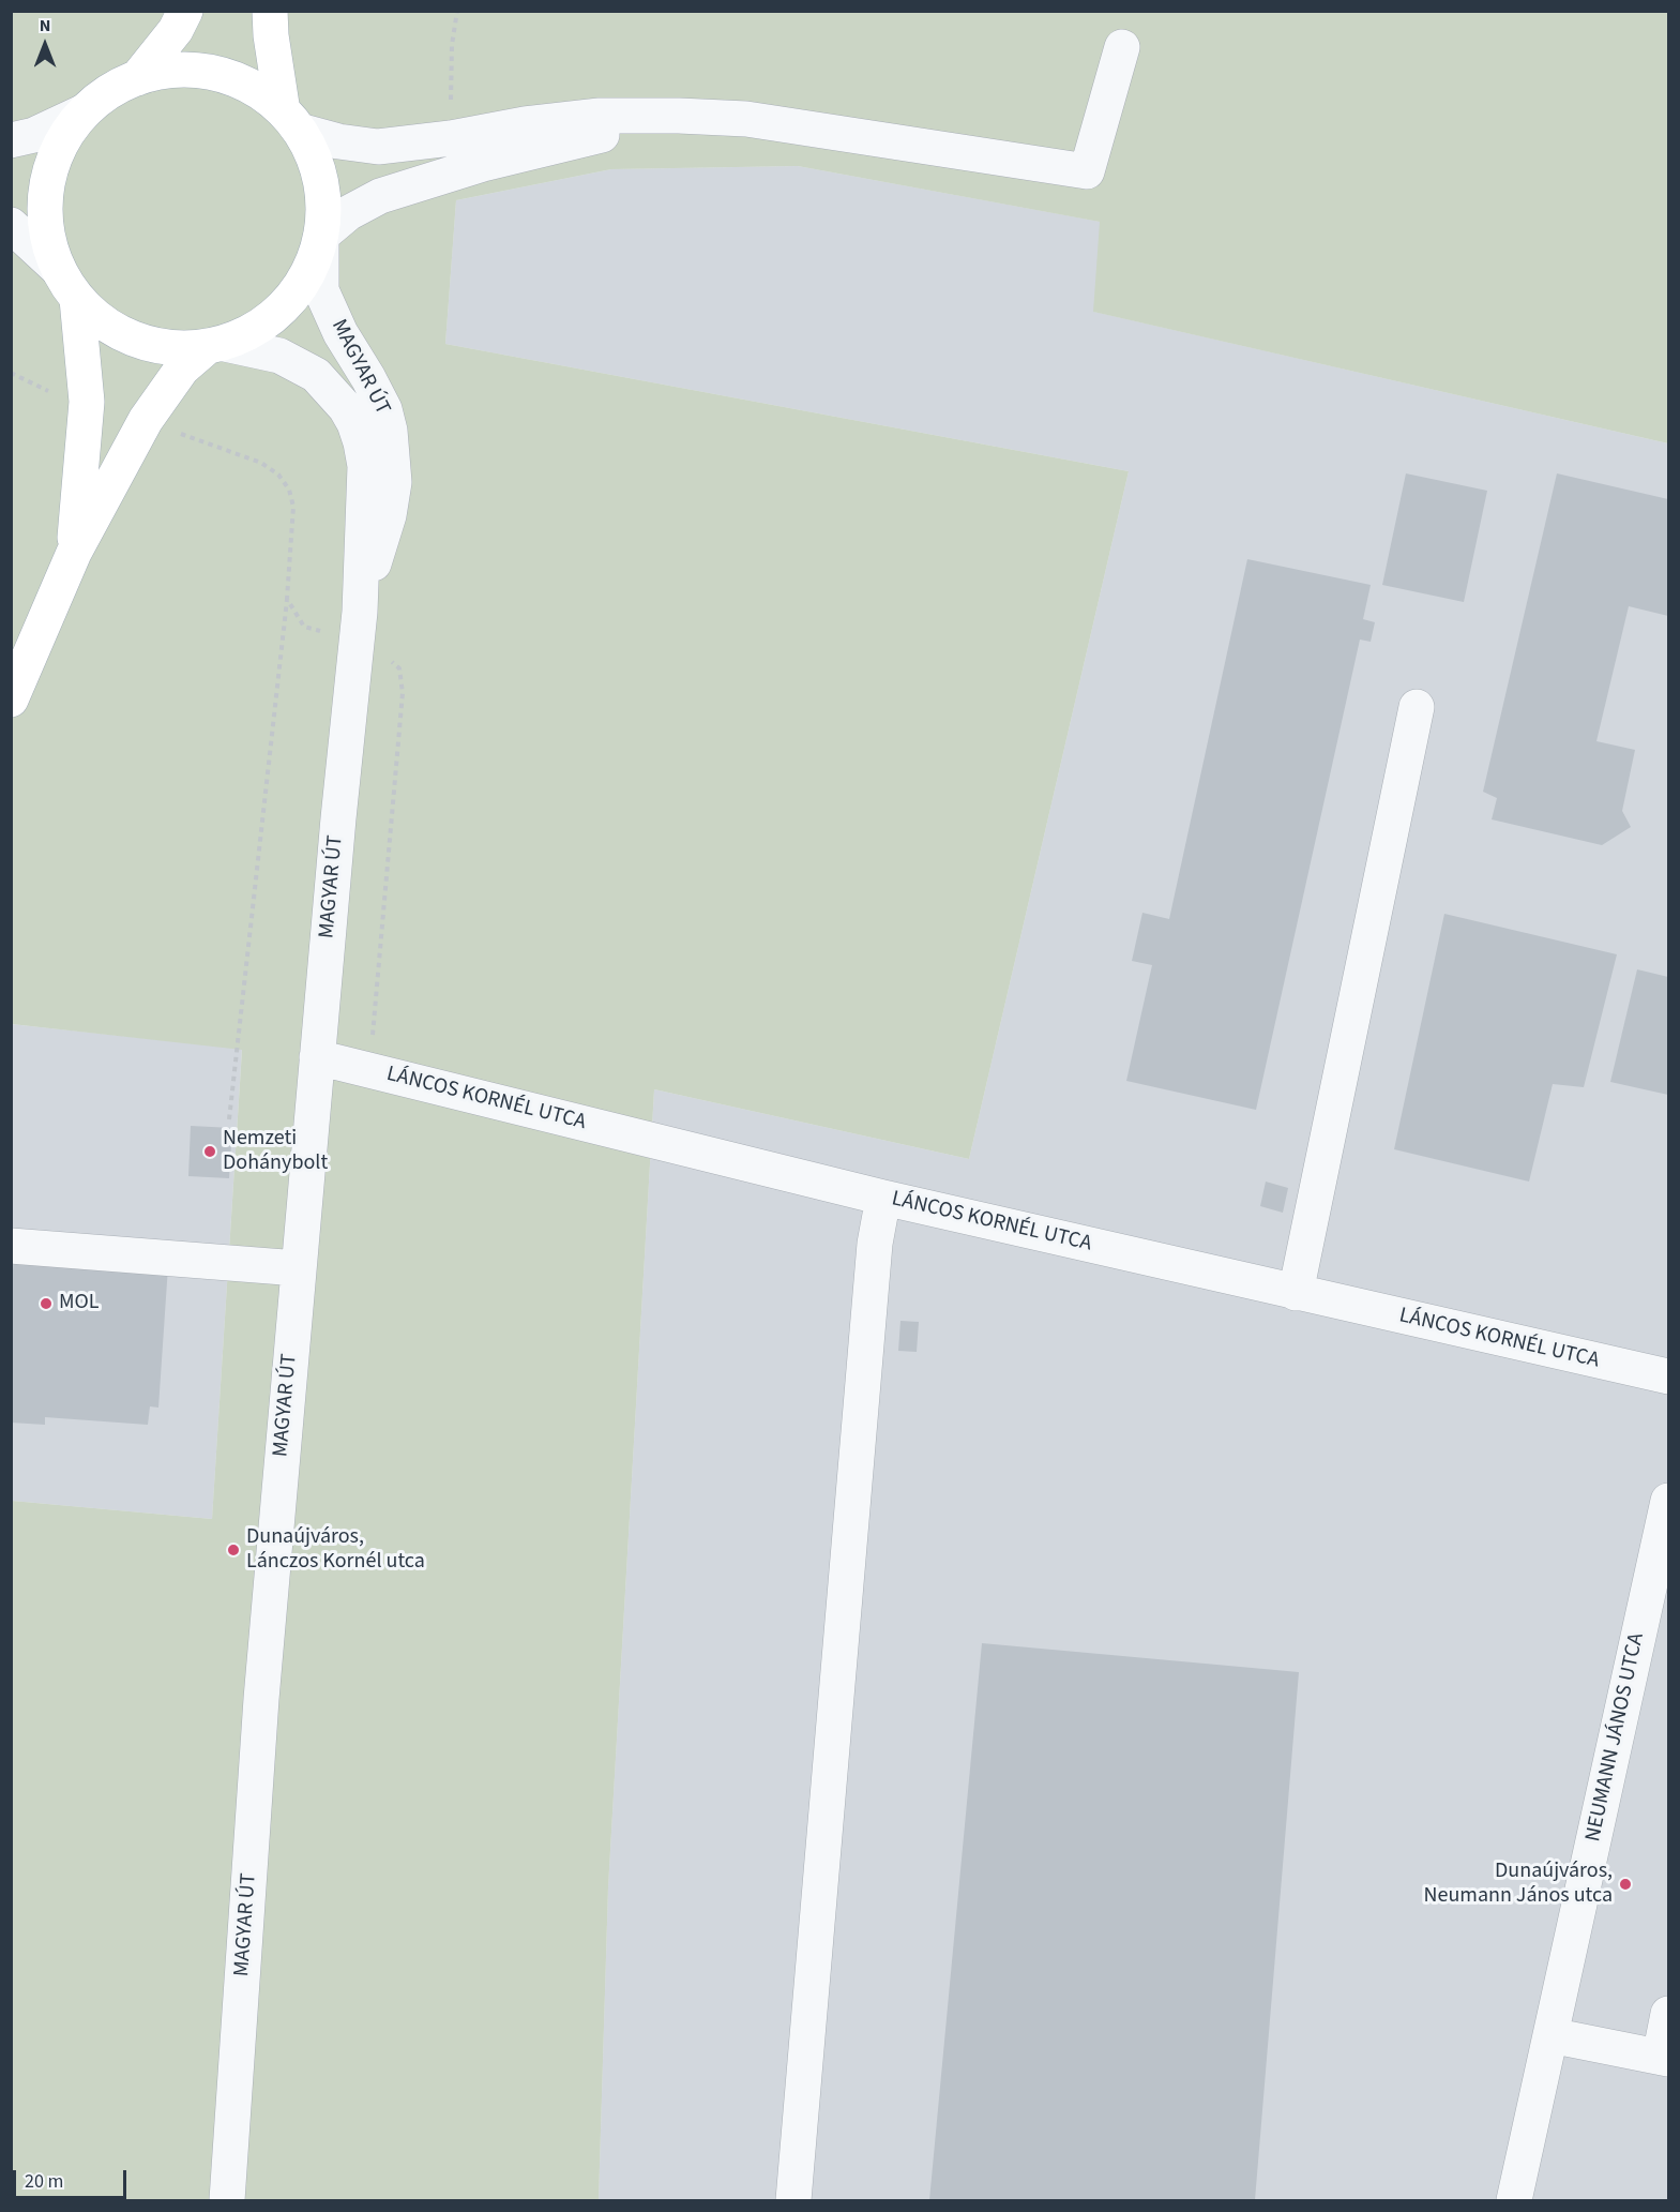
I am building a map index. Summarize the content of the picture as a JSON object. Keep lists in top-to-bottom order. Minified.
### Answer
{"streets":{"street":["MAGYAR ÚT","LÁNCOS KORNÉL UTCA","NEUMANN JÁNOS UTCA"]},"crossings":[["MAGYAR ÚT","LÁNCOS KORNÉL UTCA"]],"places":["Nemzeti Dohánybolt","MOL","Dunaújváros, Lánczos Kornél utca","Dunaújváros, Neumann János utca"],"scale_bar":"20 m","north":"top"}
